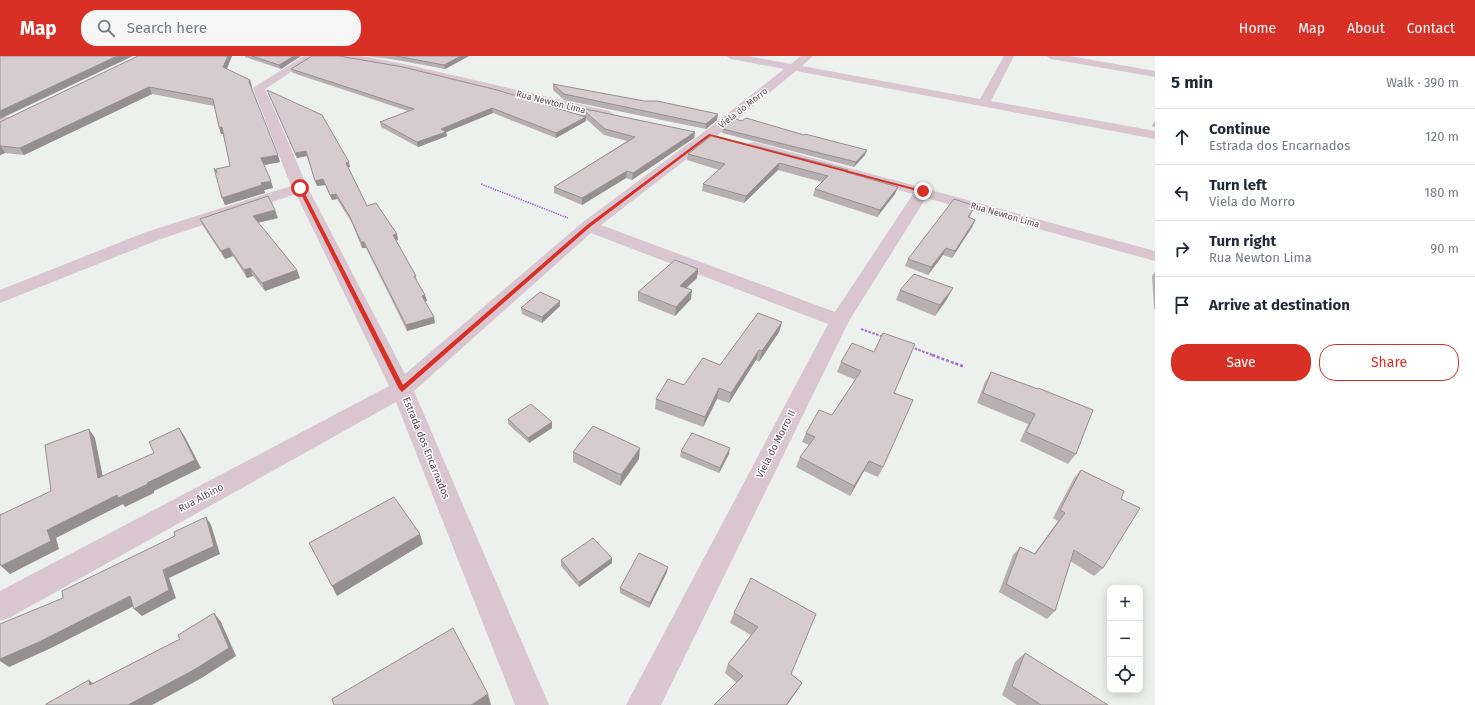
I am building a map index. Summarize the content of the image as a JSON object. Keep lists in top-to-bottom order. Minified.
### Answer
{"streets":{"street":["Rua Newton Lima","Viela do Morro","Viela do Morro II","Estrada dos Encarnados","Rua Albino"]},"crossings":[["Rua Newton Lima","Viela do Morro II"],["Viela do Morro","Estrada dos Encarnados"],["Viela do Morro","Rua Albino"],["Estrada dos Encarnados","Rua Albino"]],"page":{"header":"Map","search":"Search here","nav":["Home","Map","About","Contact"],"heading":["5 min","Walk · 390 m"],"list":[["Continue","Estrada dos Encarnados","120 m"],["Turn left","Viela do Morro","180 m"],["Turn right","Rua Newton Lima","90 m"],"Arrive at destination"],"buttons":["Save","Share"],"map_buttons":["+","−"]}}
